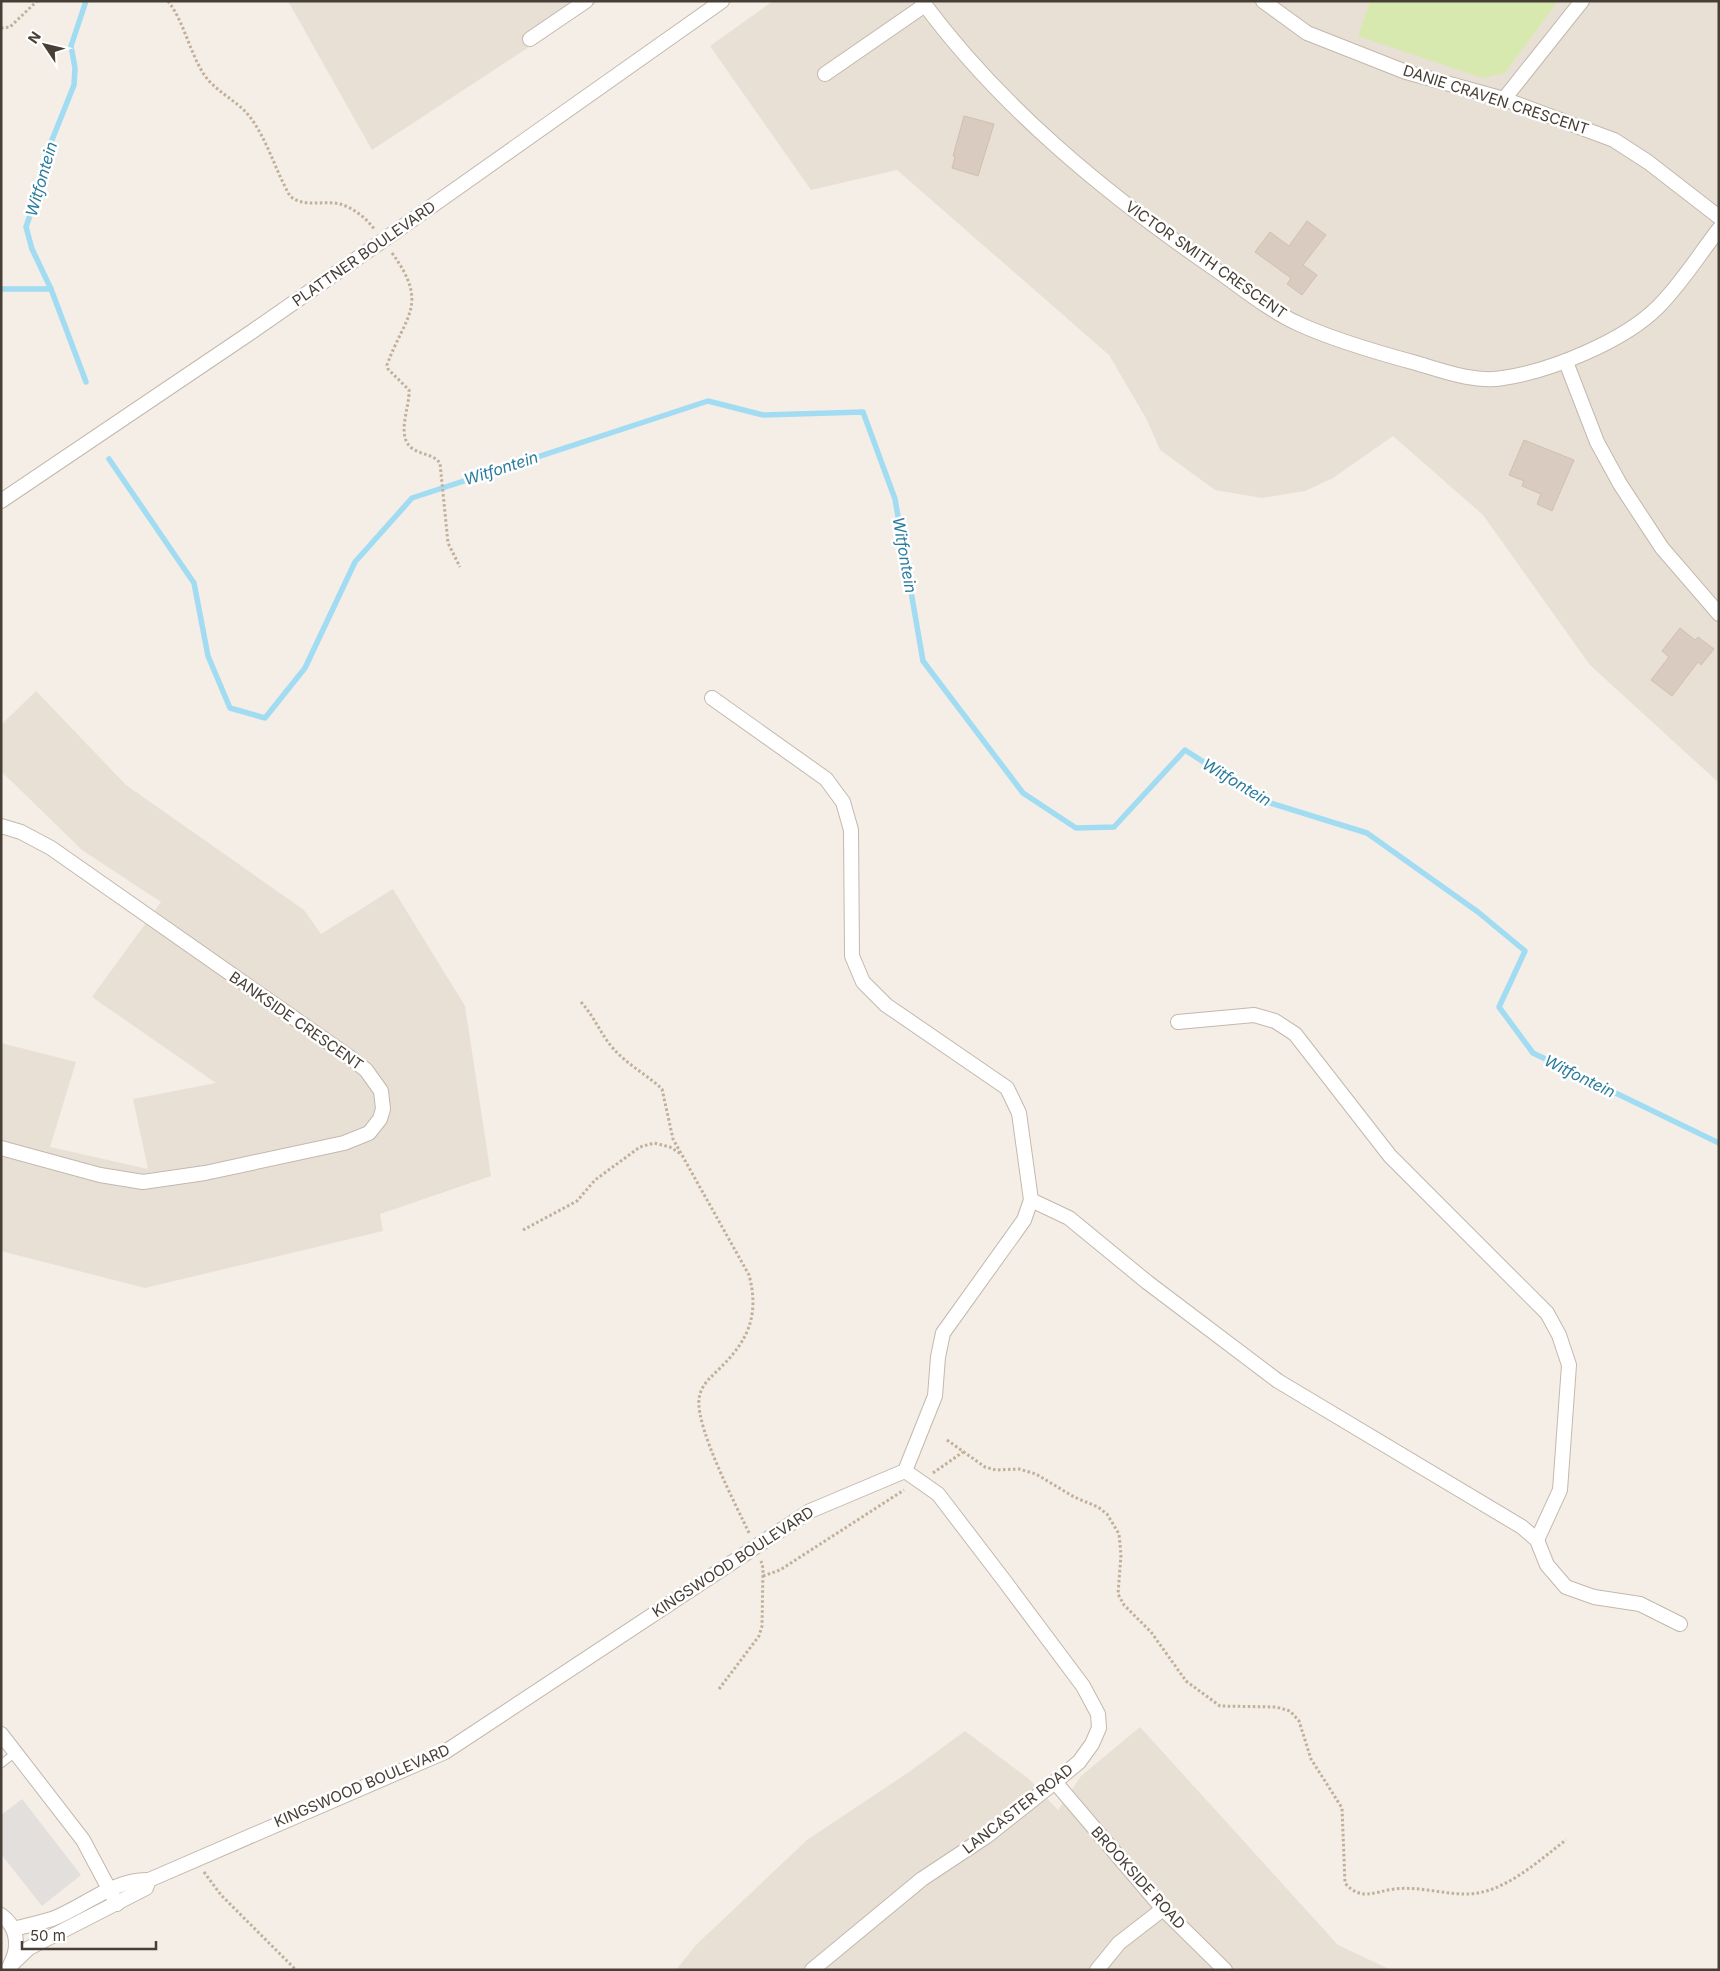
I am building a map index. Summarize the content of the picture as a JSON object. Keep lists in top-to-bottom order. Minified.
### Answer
{"streets":{"street":["DANIE CRAVEN CRESCENT","PLATTNER BOULEVARD","VICTOR SMITH CRESCENT","BANKSIDE CRESCENT","KINGSWOOD BOULEVARD","LANCASTER ROAD","BROOKSIDE ROAD"]},"crossings":[["KINGSWOOD BOULEVARD","LANCASTER ROAD"],["LANCASTER ROAD","BROOKSIDE ROAD"]],"water":["Witfontein"],"scale_bar":"50 m","north":"top left"}
